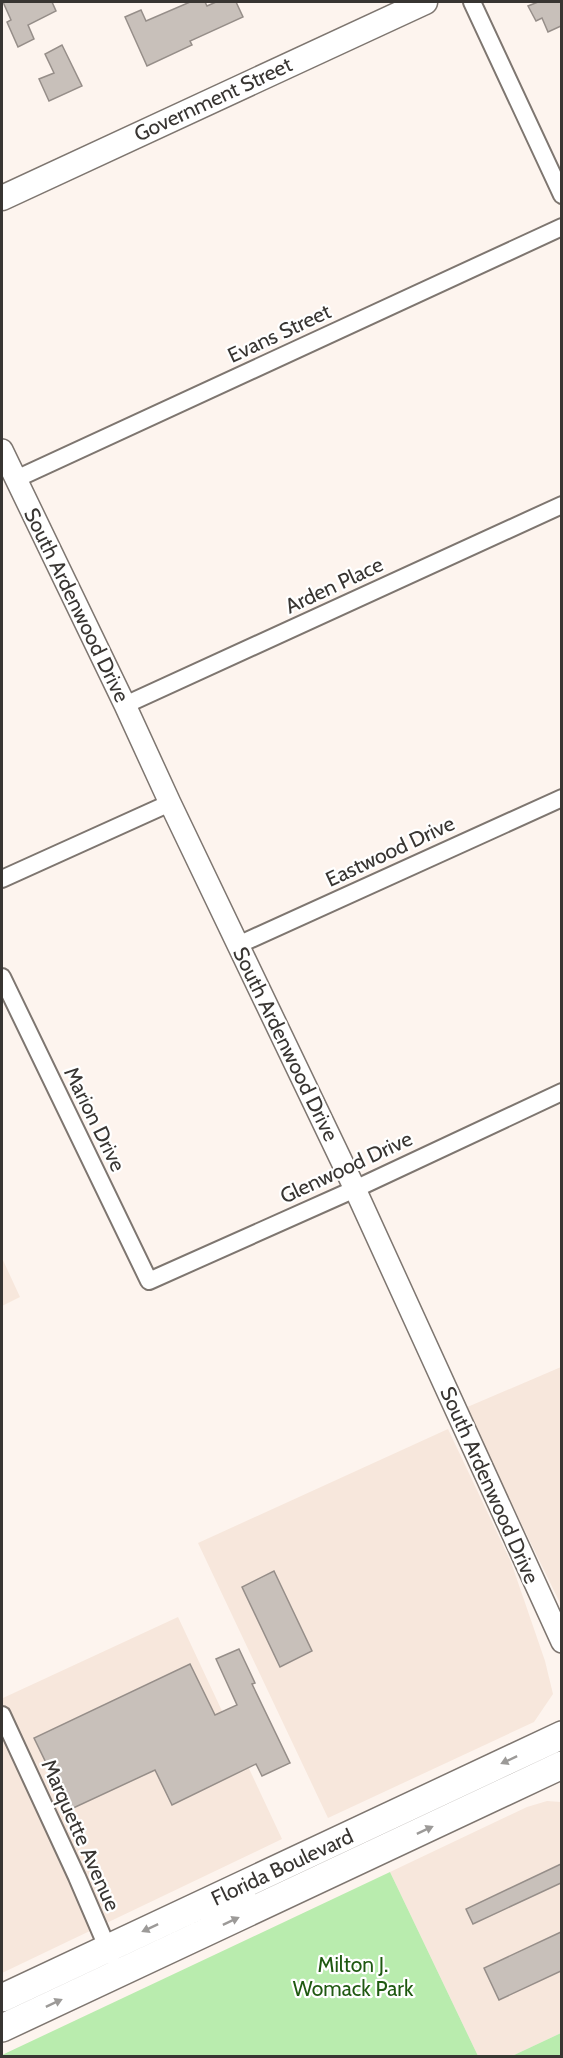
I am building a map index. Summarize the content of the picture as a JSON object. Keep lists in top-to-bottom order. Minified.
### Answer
{"streets":{"main road":["Government Street","Florida Boulevard"],"street":["Evans Street","Arden Place","South Ardenwood Drive","Eastwood Drive","Marion Drive","Glenwood Drive","Marquette Avenue"]},"crossings":[["Evans Street","South Ardenwood Drive"],["Arden Place","South Ardenwood Drive"],["South Ardenwood Drive","Eastwood Drive"],["South Ardenwood Drive","Glenwood Drive"],["Marion Drive","Glenwood Drive"],["Marquette Avenue","Florida Boulevard"]],"parks":["Milton J. Womack Park"]}
